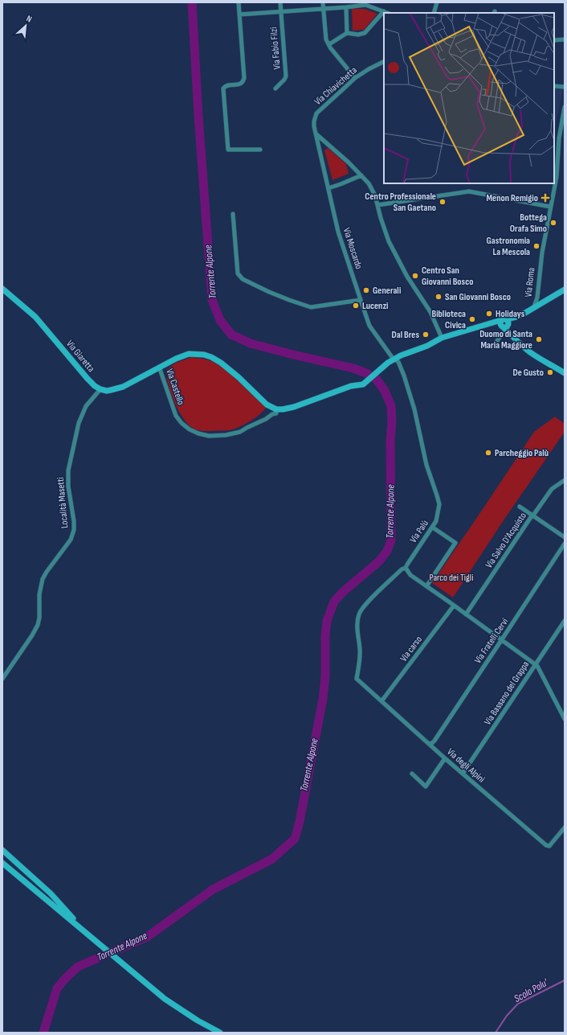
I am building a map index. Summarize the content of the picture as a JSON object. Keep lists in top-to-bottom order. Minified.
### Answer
{"streets":{"street":["Via Fabio Filzi","Via Chiavichetta","Via Moscardo","Via Roma","Via Giaretta","Via Castello","Località Masetti","Via Palù","Via Salvo D'Acquisto","Via Fratelli Cervi","Via carso","Via Bassano del Grappa","Via degli Alpini"]},"crossings":[["Via Chiavichetta","Via Moscardo"],["Via Moscardo","Via Palù"],["Via Giaretta","Località Masetti"],["Via Palù","Via degli Alpini"],["Via Fratelli Cervi","Via degli Alpini"],["Via carso","Via degli Alpini"],["Via Bassano del Grappa","Via degli Alpini"]],"water":["Torrente Alpone","Scolo Palu'"],"parks":["Parco dei Tigli"],"places":{"health":["Menon Remigio"],"other":["Centro Professionale San Gaetano","Bottega Orafa Simo","Gastronomia La Mescola","Centro San Giovanni Bosco","Generali","San Giovanni Bosco","Lucenzi","Holidays","Biblioteca Civica","Dal Bres","Duomo di Santa Maria Maggiore","De Gusto","Parcheggio Palù"]},"north":"top right"}
